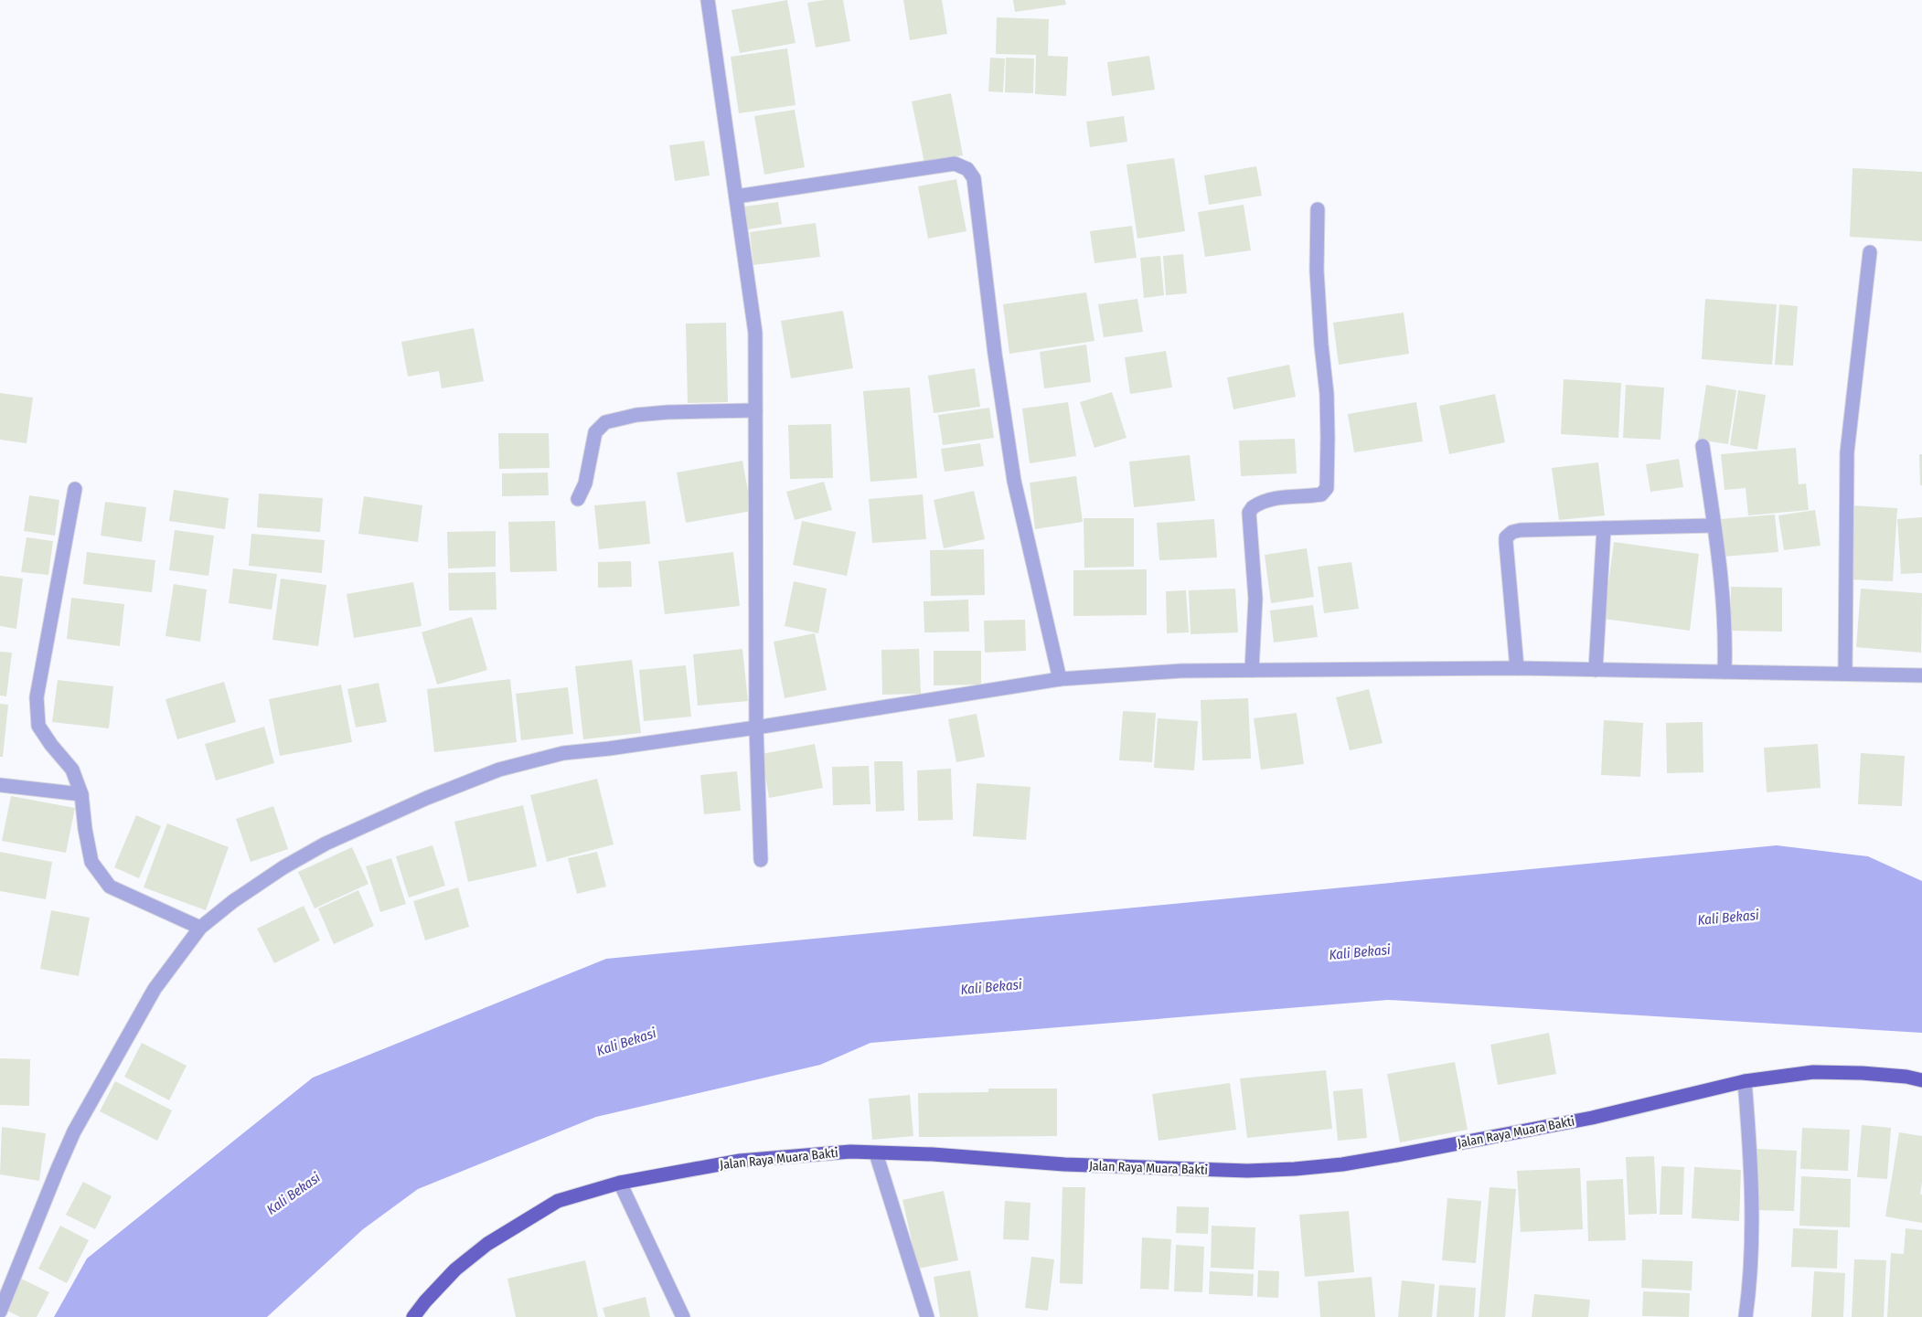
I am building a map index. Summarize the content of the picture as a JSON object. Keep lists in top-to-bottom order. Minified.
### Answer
{"streets":{"main road":["Jalan Raya Muara Bakti"]},"water":["Kali Bekasi"]}
